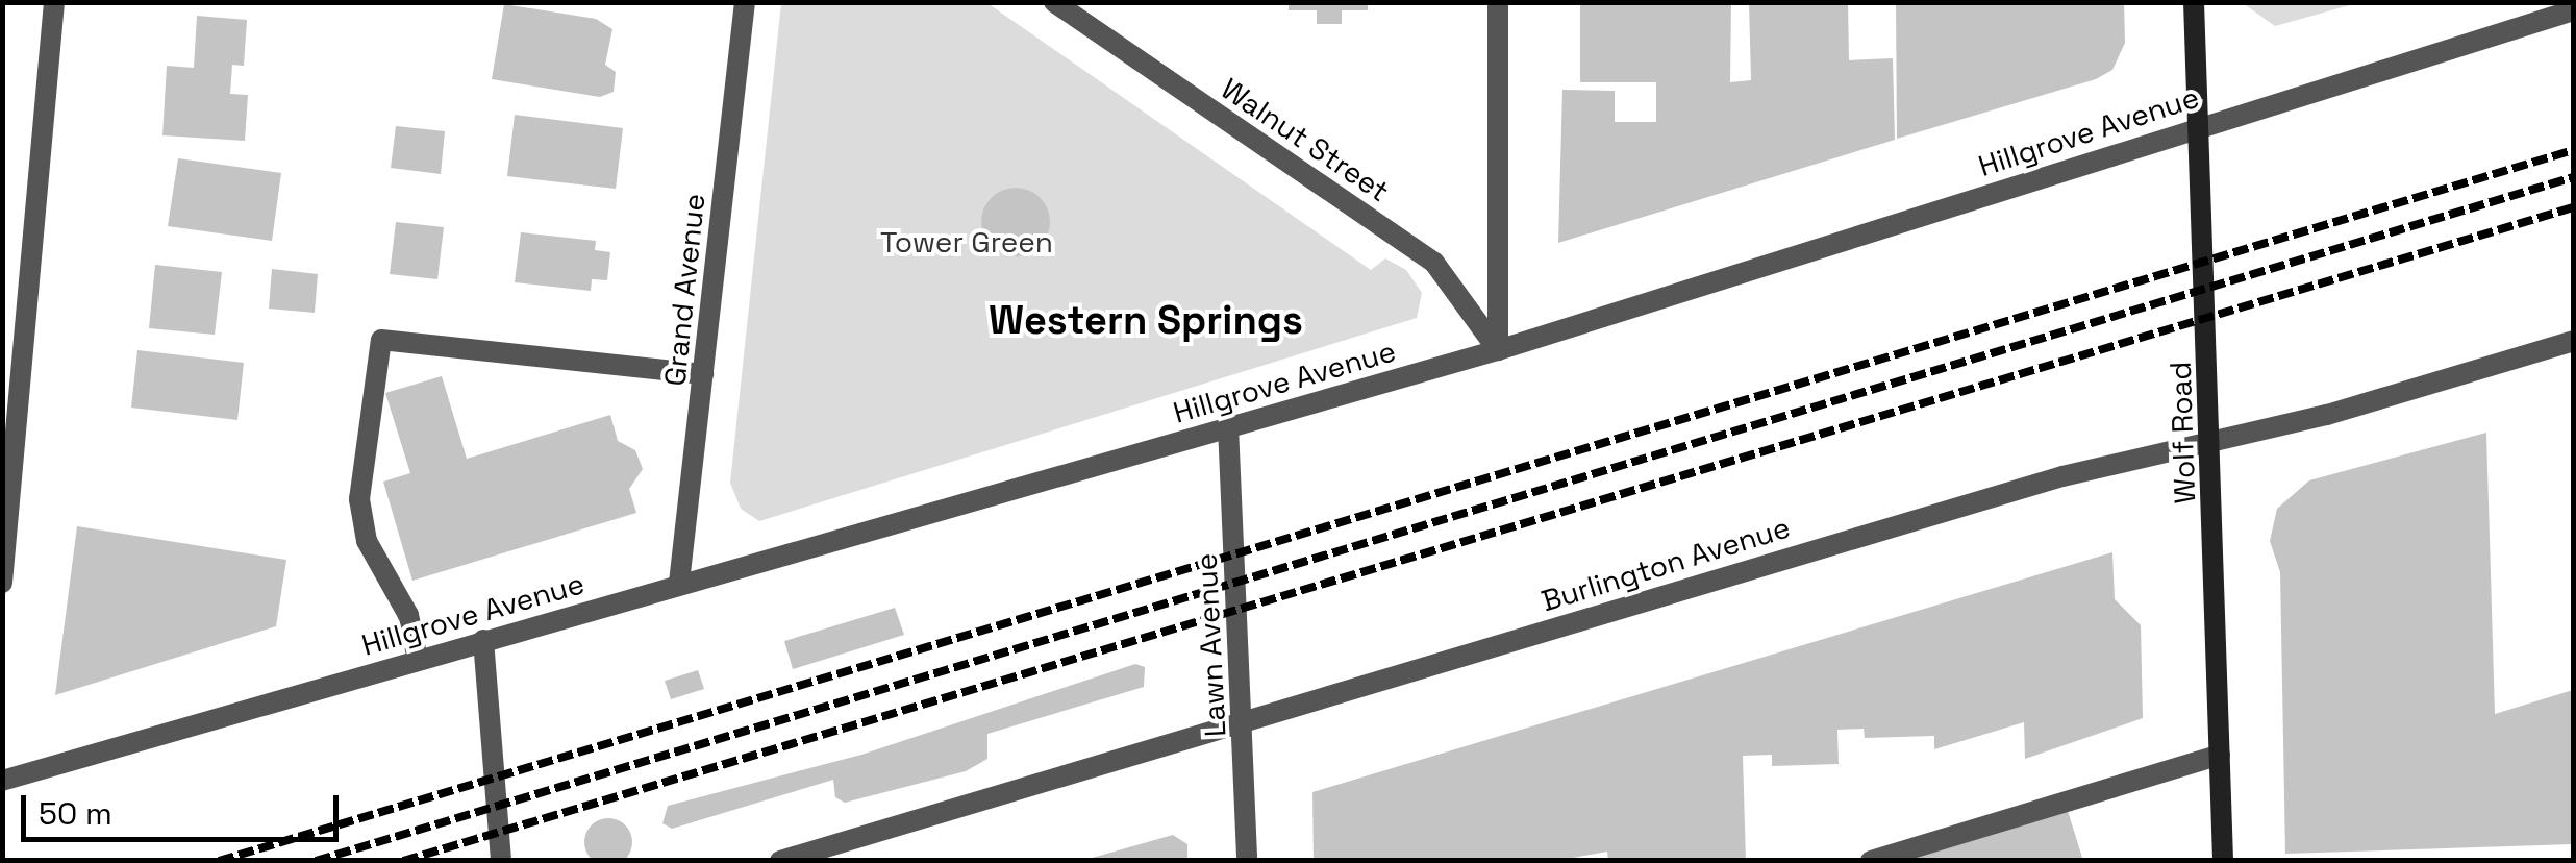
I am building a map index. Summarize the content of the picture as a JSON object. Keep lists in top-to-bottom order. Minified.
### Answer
{"streets":{"main road":["Wolf Road"],"street":["Hillgrove Avenue","Walnut Street","Grand Avenue","Burlington Avenue","Lawn Avenue"]},"crossings":[["Hillgrove Avenue","Walnut Street"],["Hillgrove Avenue","Grand Avenue"],["Hillgrove Avenue","Wolf Road"],["Hillgrove Avenue","Lawn Avenue"],["Wolf Road","Burlington Avenue"],["Burlington Avenue","Lawn Avenue"]],"districts":["Western Springs"],"parks":["Tower Green"],"scale_bar":"50 m"}
